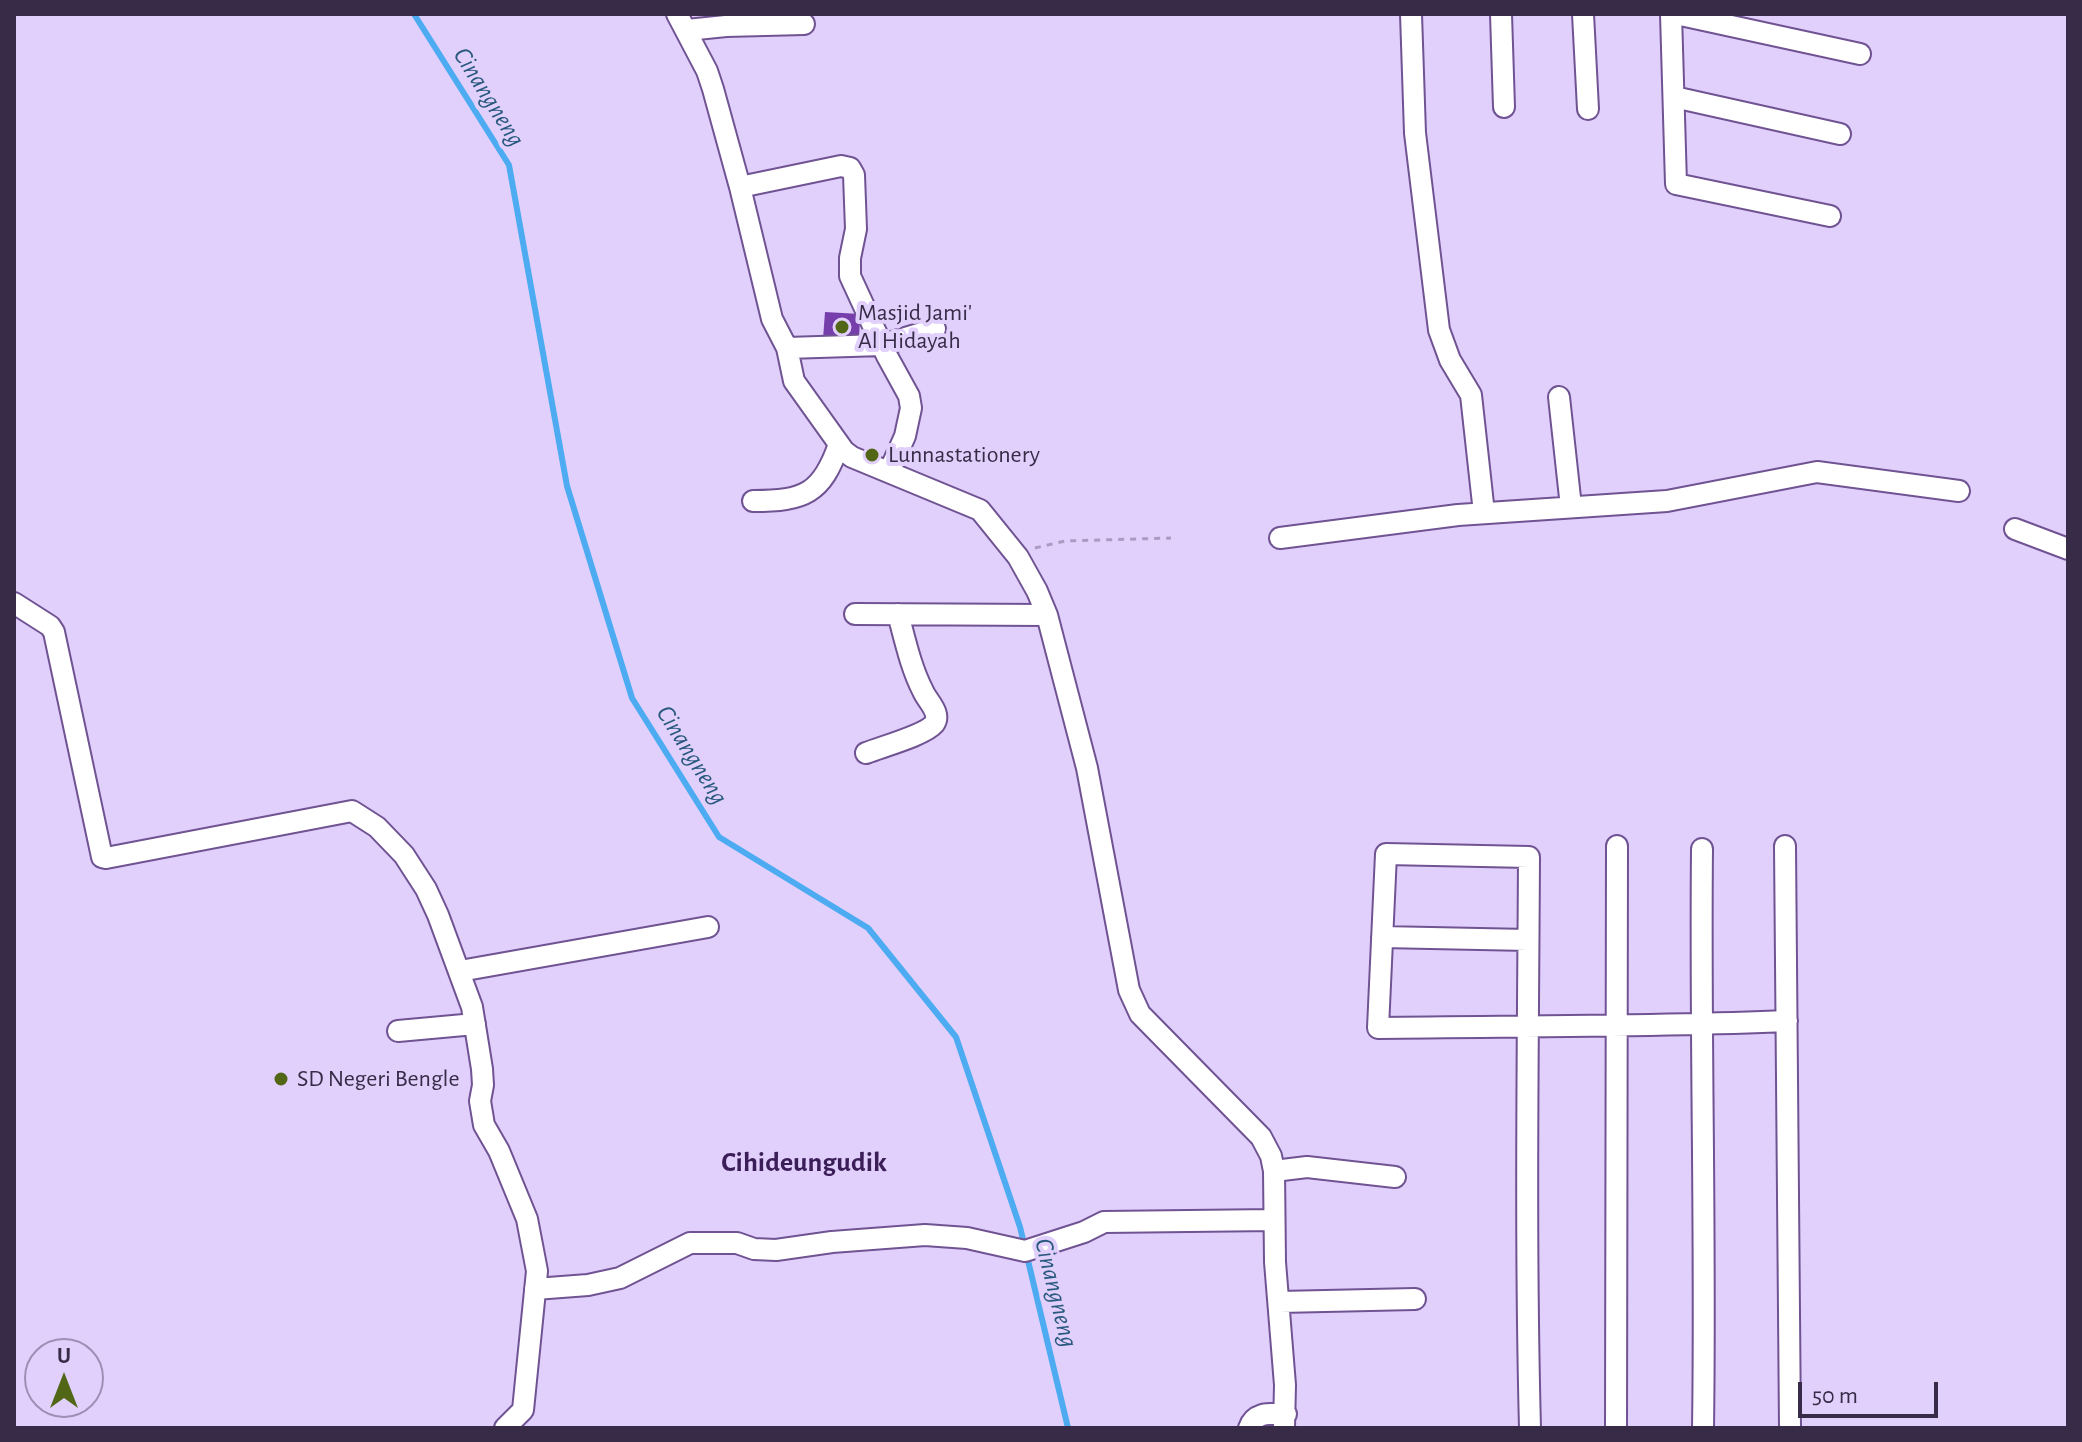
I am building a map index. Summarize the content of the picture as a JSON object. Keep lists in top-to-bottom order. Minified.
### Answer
{"districts":["Cihideungudik"],"water":["Cinangneng"],"places":["Masjid Jami' Al Hidayah","Lunnastationery","SD Negeri Bengle"],"scale_bar":"50 m","north":"top"}
